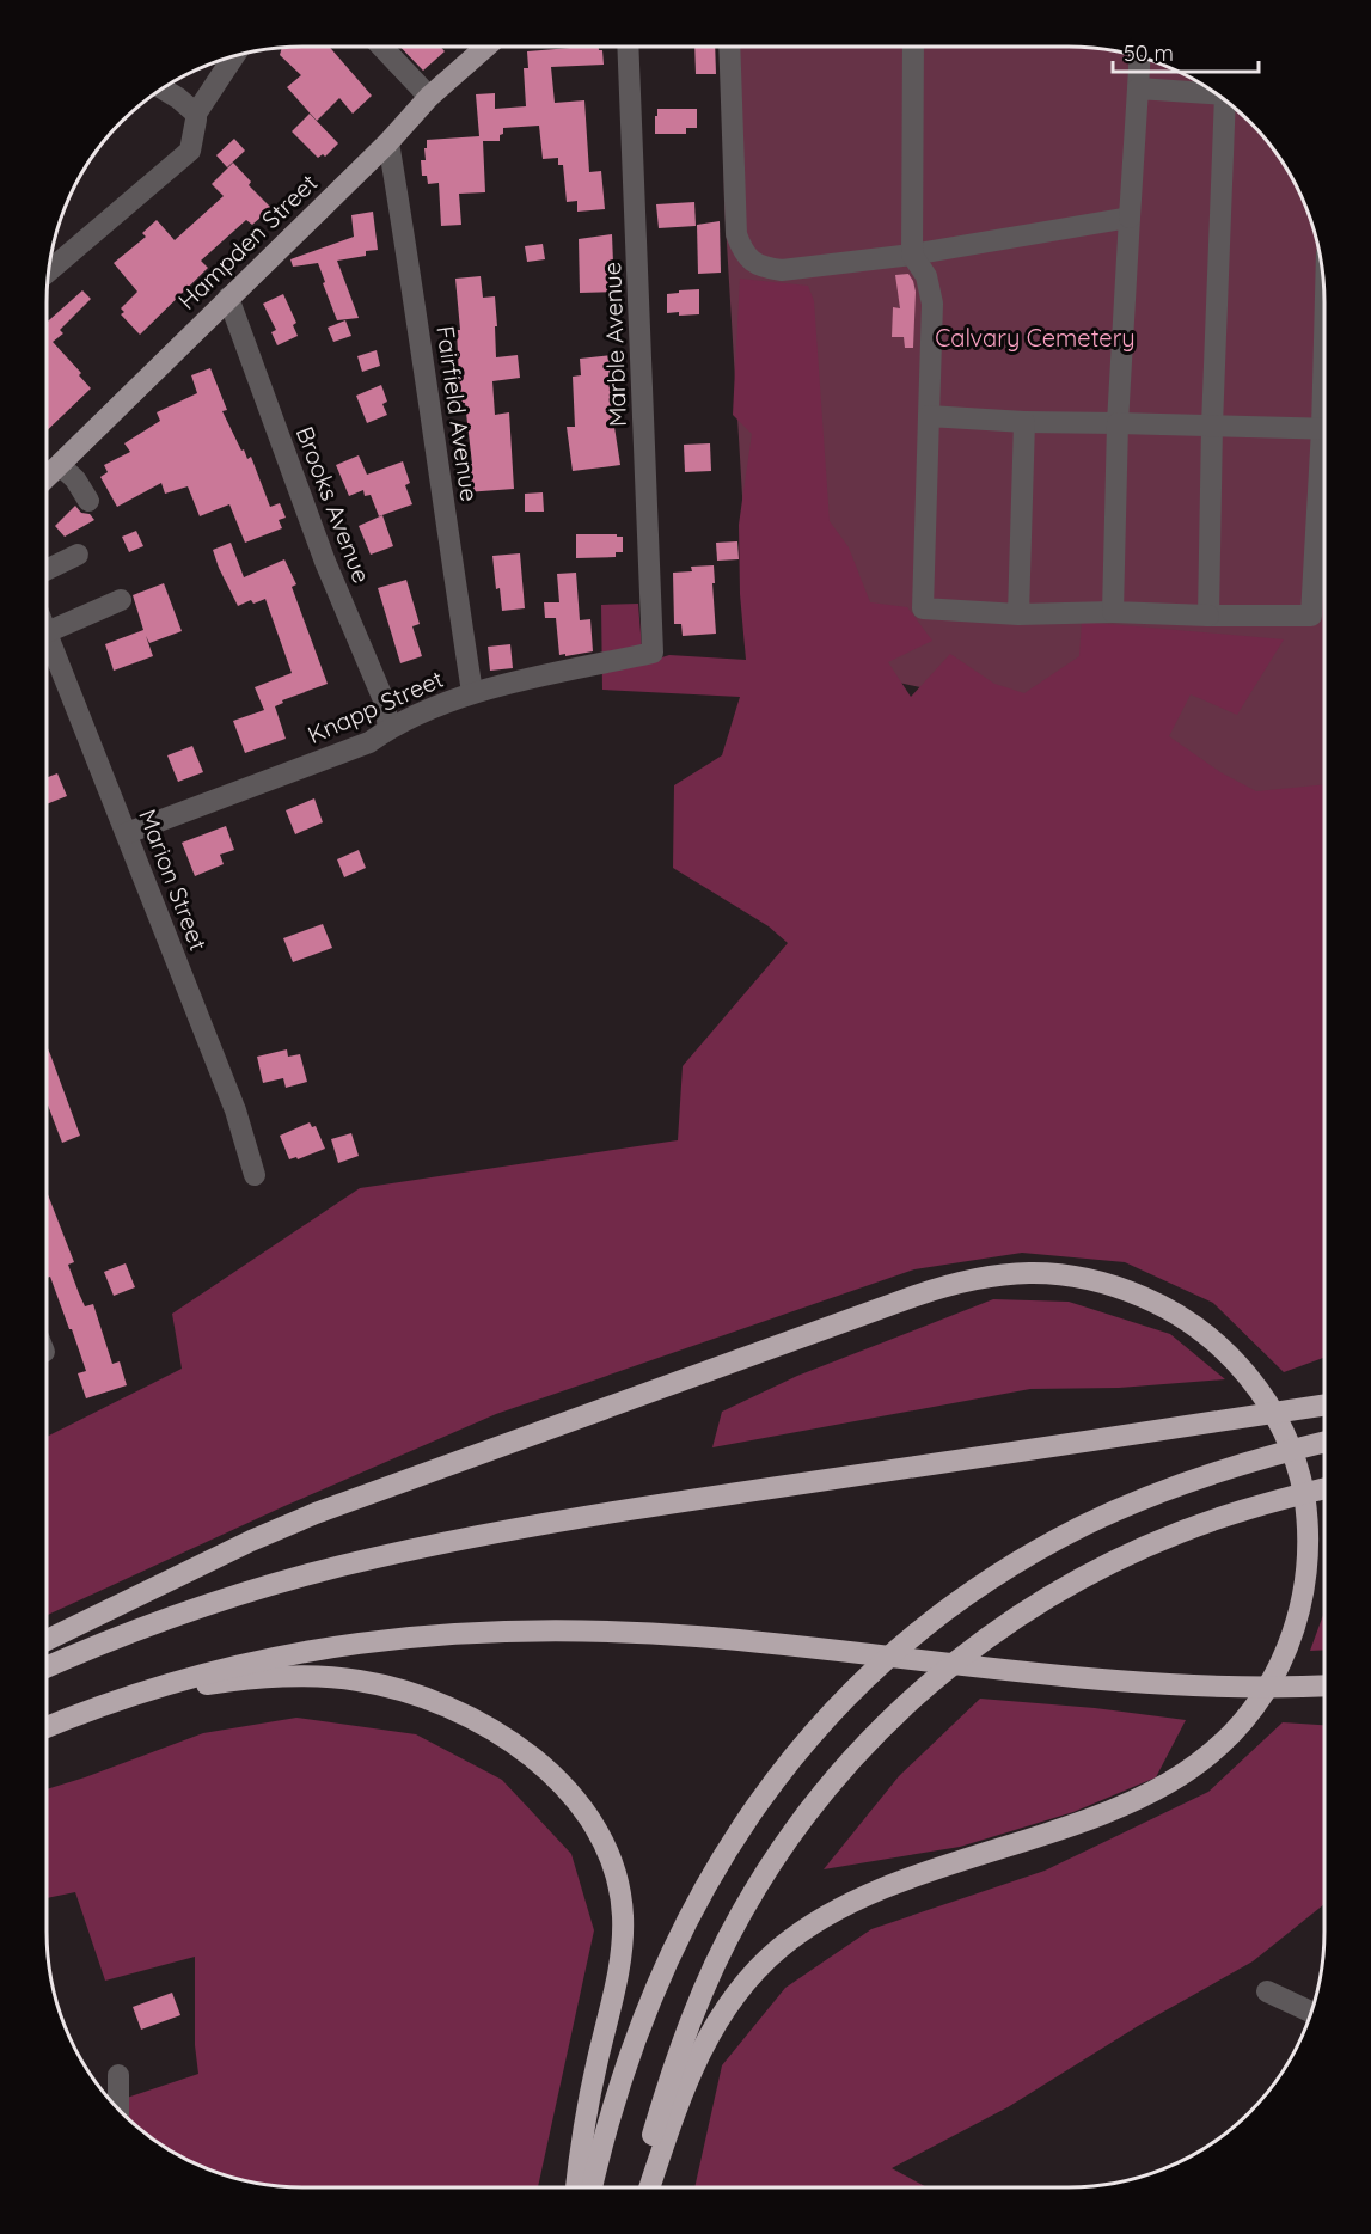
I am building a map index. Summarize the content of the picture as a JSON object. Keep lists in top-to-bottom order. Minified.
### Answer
{"streets":{"main road":["Hampden Street"],"street":["Marble Avenue","Fairfield Avenue","Brooks Avenue","Knapp Street","Marion Street"]},"crossings":[["Hampden Street","Fairfield Avenue"],["Hampden Street","Brooks Avenue"],["Marble Avenue","Knapp Street"],["Fairfield Avenue","Knapp Street"],["Brooks Avenue","Knapp Street"],["Knapp Street","Marion Street"]],"parks":["Calvary Cemetery"],"scale_bar":"50 m"}
